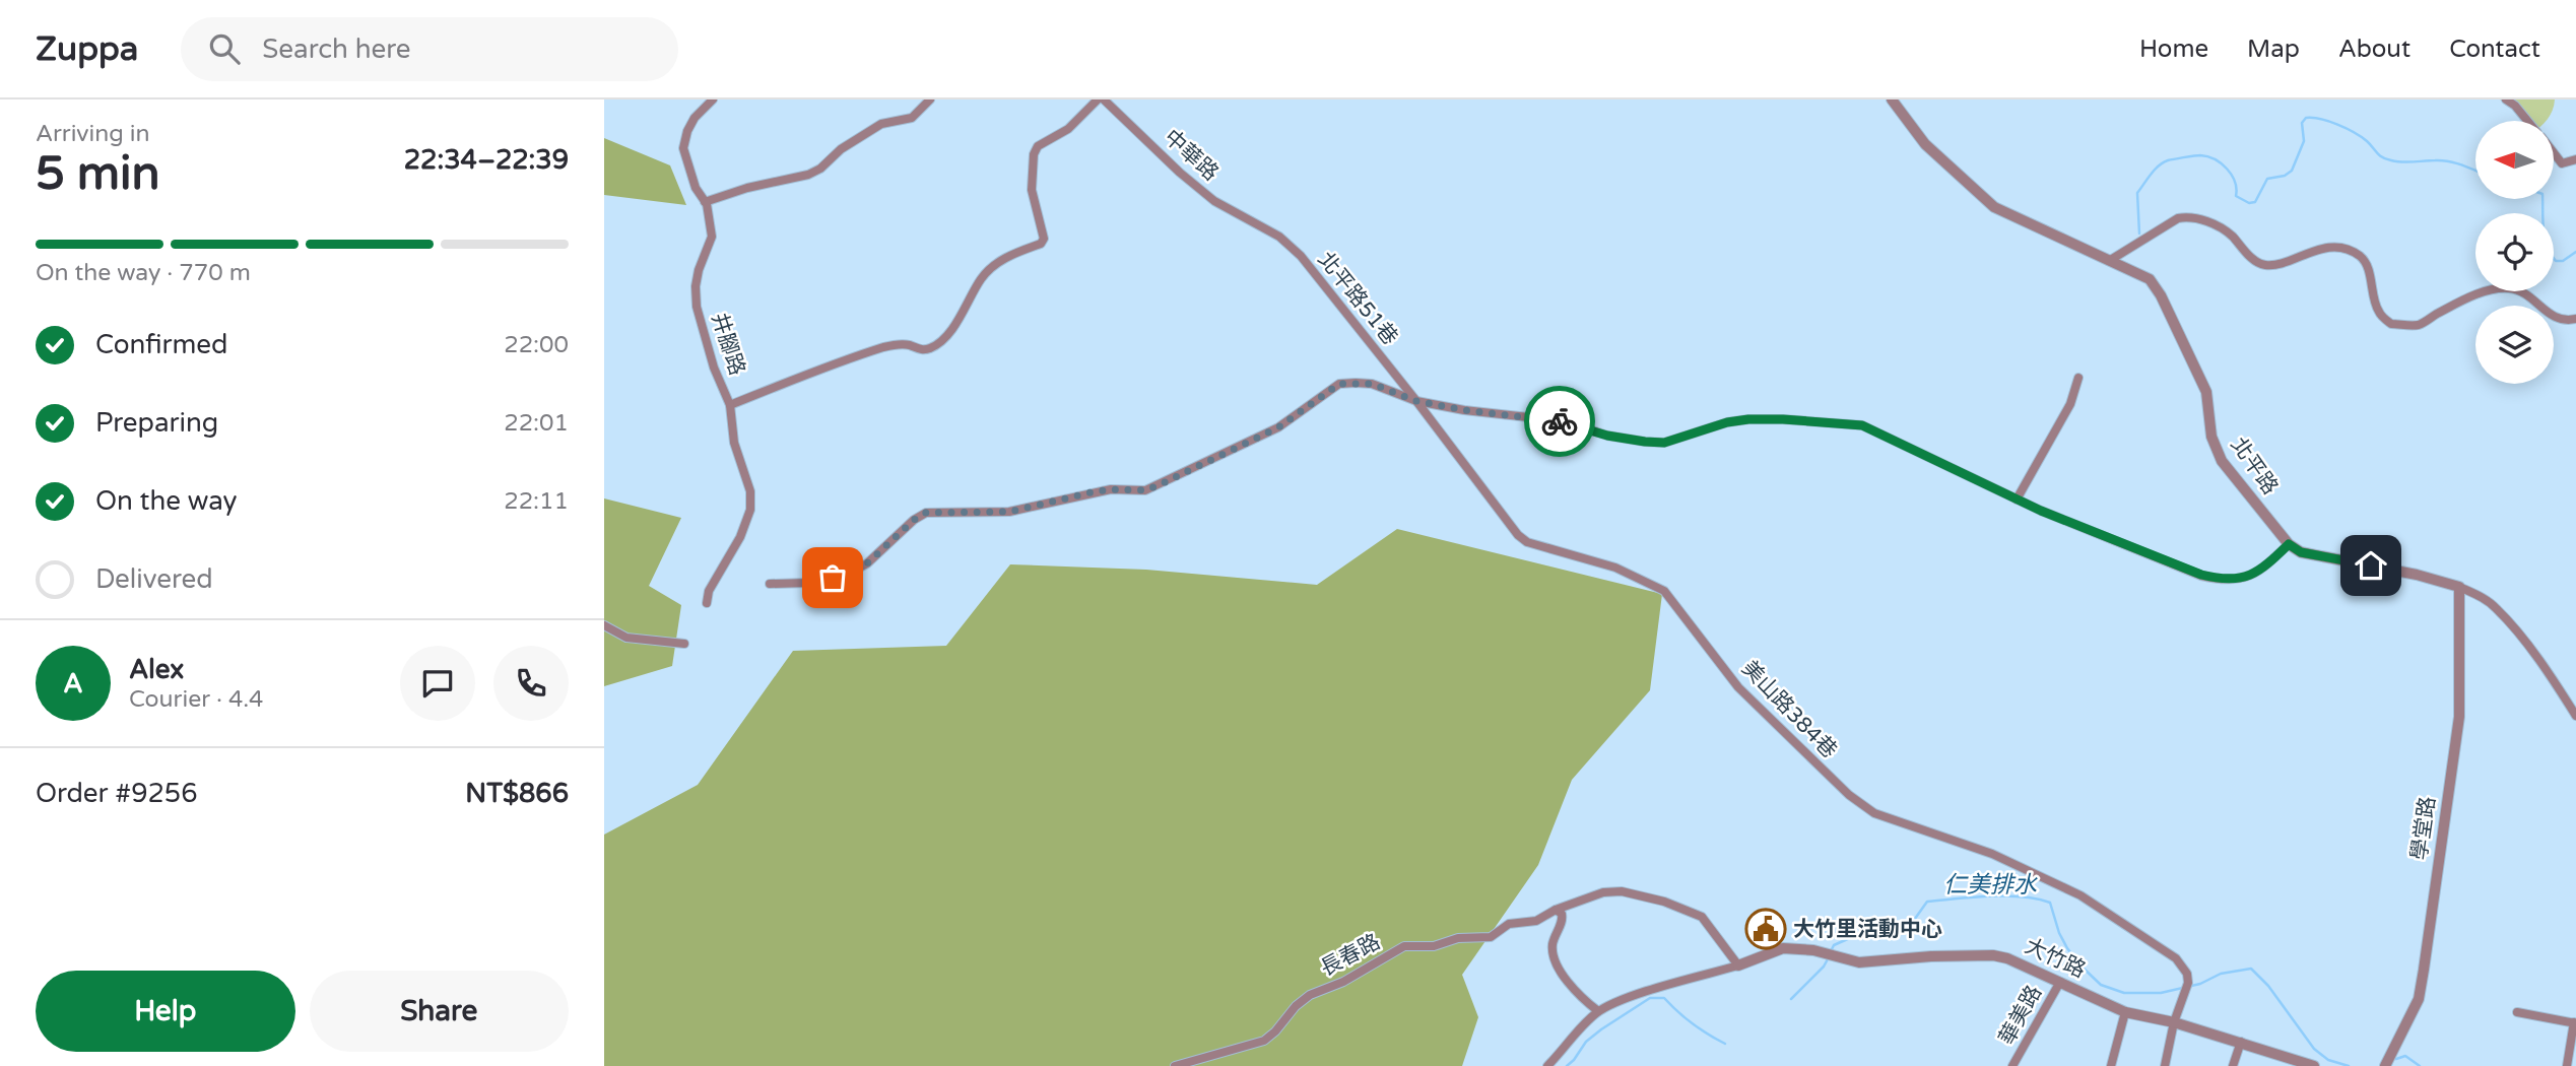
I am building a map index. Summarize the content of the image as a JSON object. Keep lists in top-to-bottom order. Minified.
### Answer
{"streets":{"street":["中華路","北平路51巷","井腳路","北平路","美山路384巷","學堂路","長春路","大竹路","華美路"]},"crossings":[["中華路","北平路51巷"],["北平路51巷","美山路384巷"],["美山路384巷","大竹路"],["長春路","大竹路"],["大竹路","華美路"]],"water":["仁美排水"],"places":{"public building":["大竹里活動中心"]},"north":"left","page":{"header":"Zuppa","search":"Search here","nav":["Home","Map","About","Contact"],"heading":["5 min","Arriving in","22:34–22:39"],"panel":["Alex","Courier · 4.4","Order #9256","NT$866"],"bar":"On the way · 770 m","list":[["Confirmed","22:00"],["Preparing","22:01"],["On the way","22:11"],"Delivered"],"round":"A","buttons":["Help","Share"]}}
